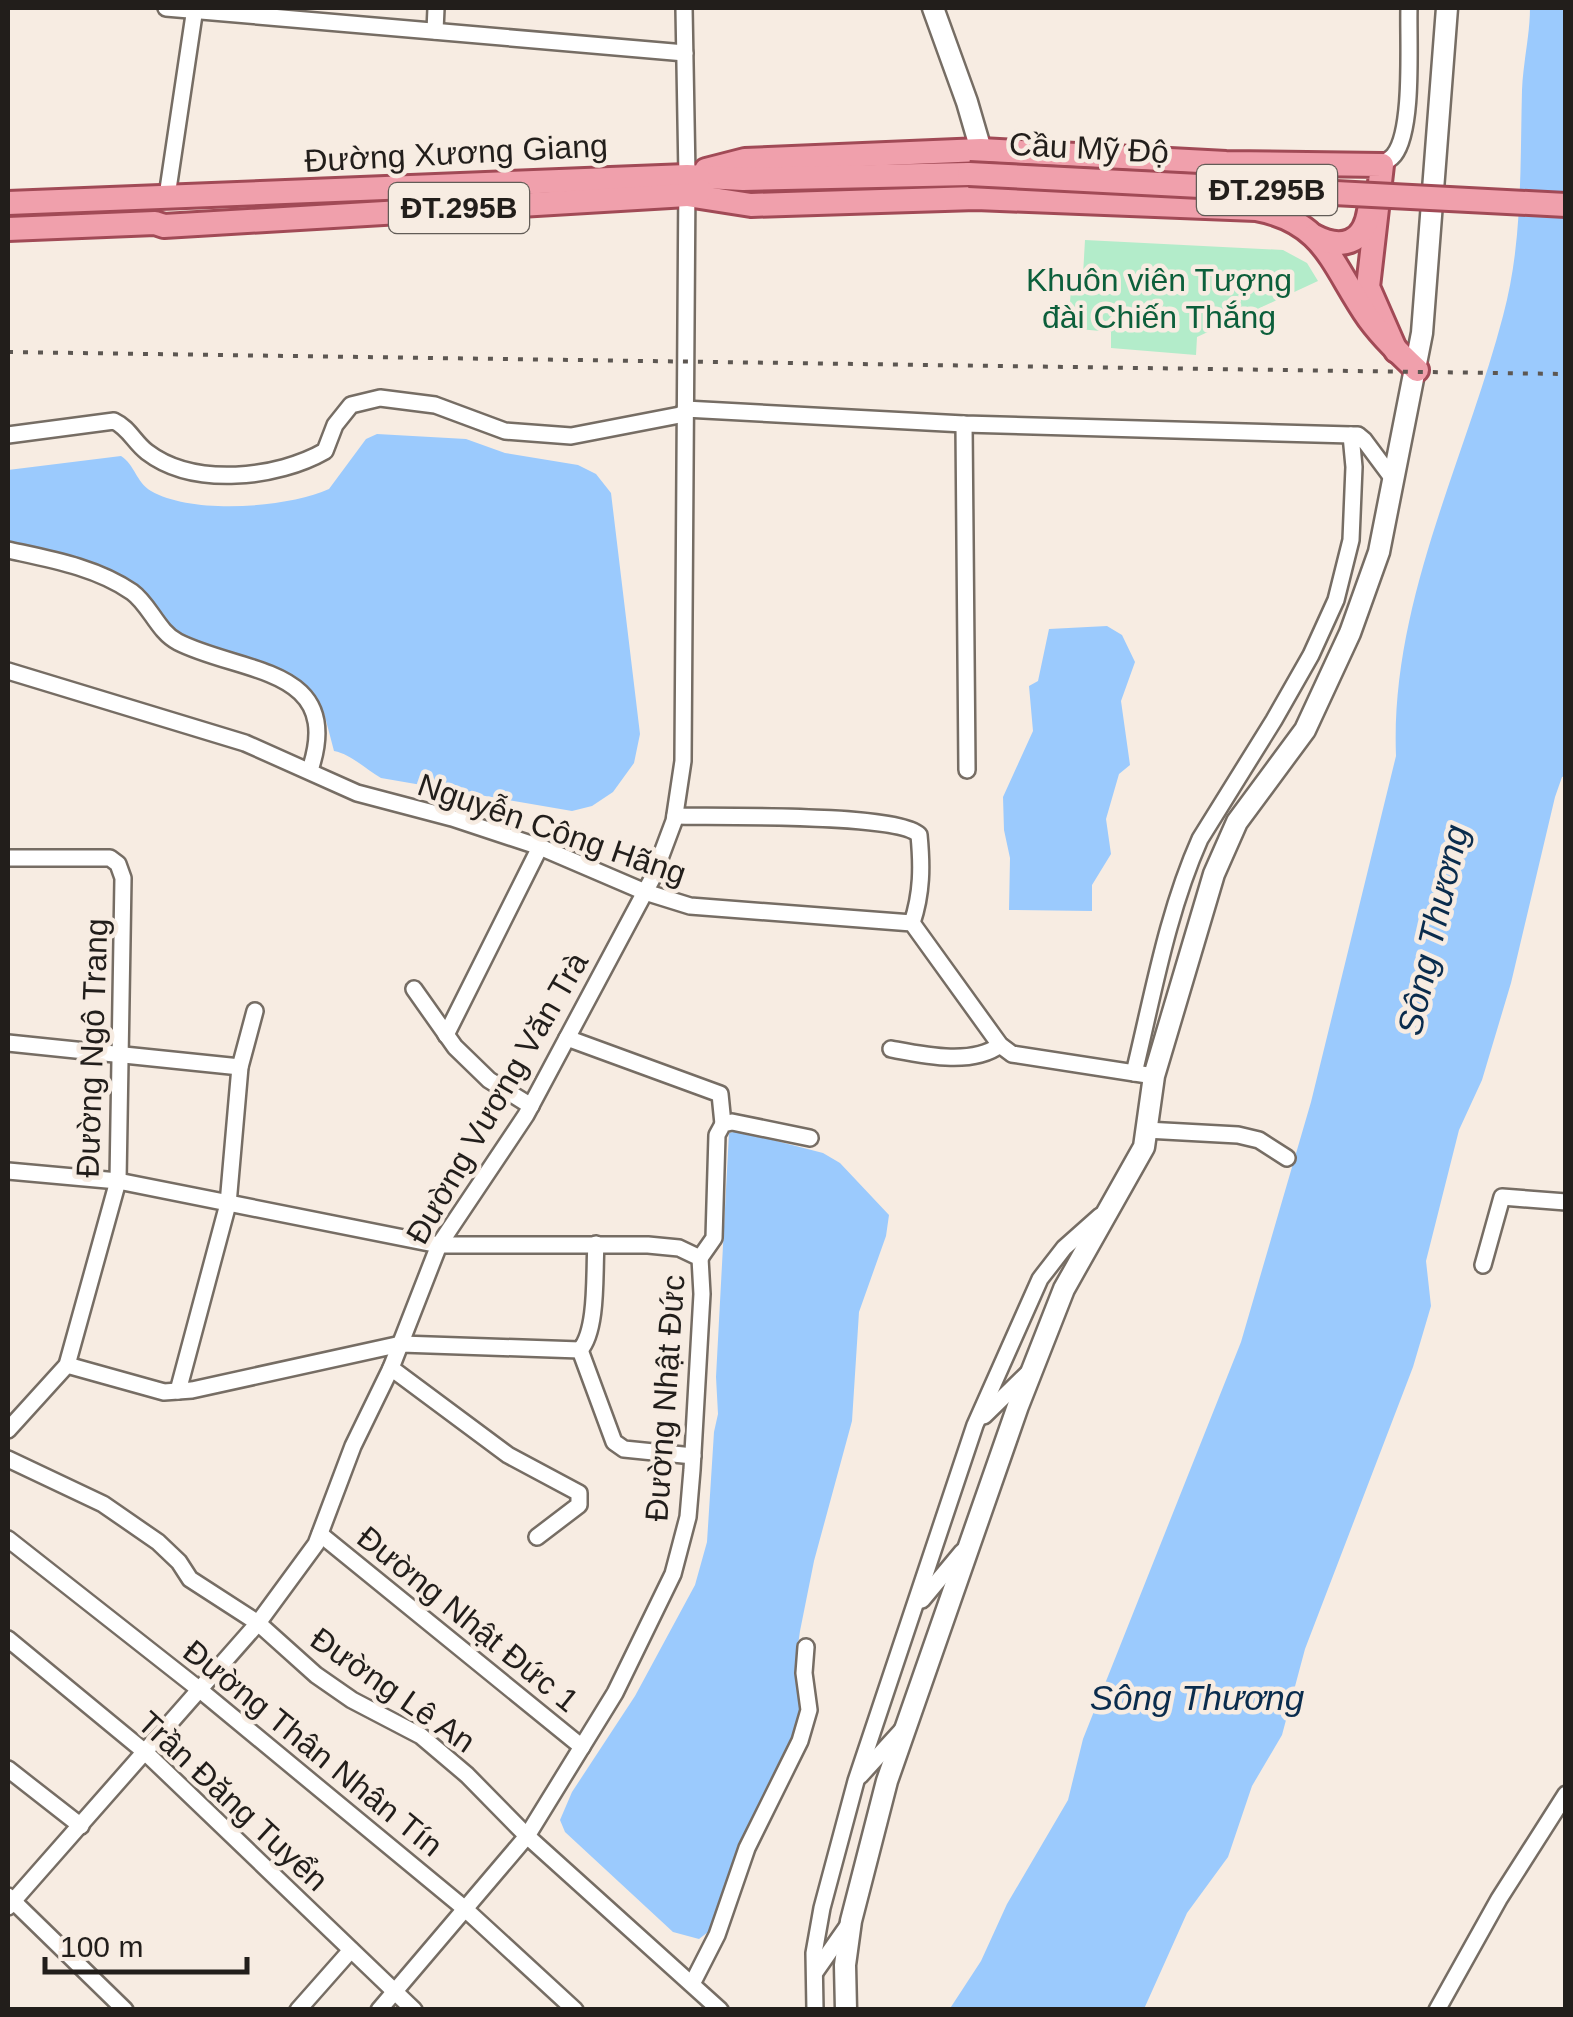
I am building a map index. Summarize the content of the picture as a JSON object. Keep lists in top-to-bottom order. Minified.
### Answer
{"streets":{"main road":["Cầu Mỹ Độ","Đường Xương Giang","ĐT.295B"],"street":["Nguyễn Công Hãng","Đường Ngô Trang","Đường Vương Văn Trà","Đường Nhật Đức","Đường Nhật Đức 1","Đường Lê An","Đường Thân Nhân Tín","Trần Đăng Tuyển"]},"crossings":[["Cầu Mỹ Độ","Đường Xương Giang"],["Đường Xương Giang","Đường Vương Văn Trà"],["Nguyễn Công Hãng","Đường Vương Văn Trà"],["Đường Ngô Trang","Đường Nhật Đức"],["Đường Vương Văn Trà","Đường Nhật Đức"],["Đường Vương Văn Trà","Đường Nhật Đức 1"],["Đường Vương Văn Trà","Đường Lê An"],["Đường Vương Văn Trà","Đường Thân Nhân Tín"],["Đường Vương Văn Trà","Trần Đăng Tuyển"],["Đường Nhật Đức","Đường Nhật Đức 1"],["Đường Nhật Đức","Đường Lê An"],["Đường Nhật Đức","Đường Thân Nhân Tín"],["Đường Nhật Đức","Trần Đăng Tuyển"]],"water":["Sông Thương"],"parks":["Khuôn viên Tượng đài Chiến Thắng"],"scale_bar":"100 m"}
